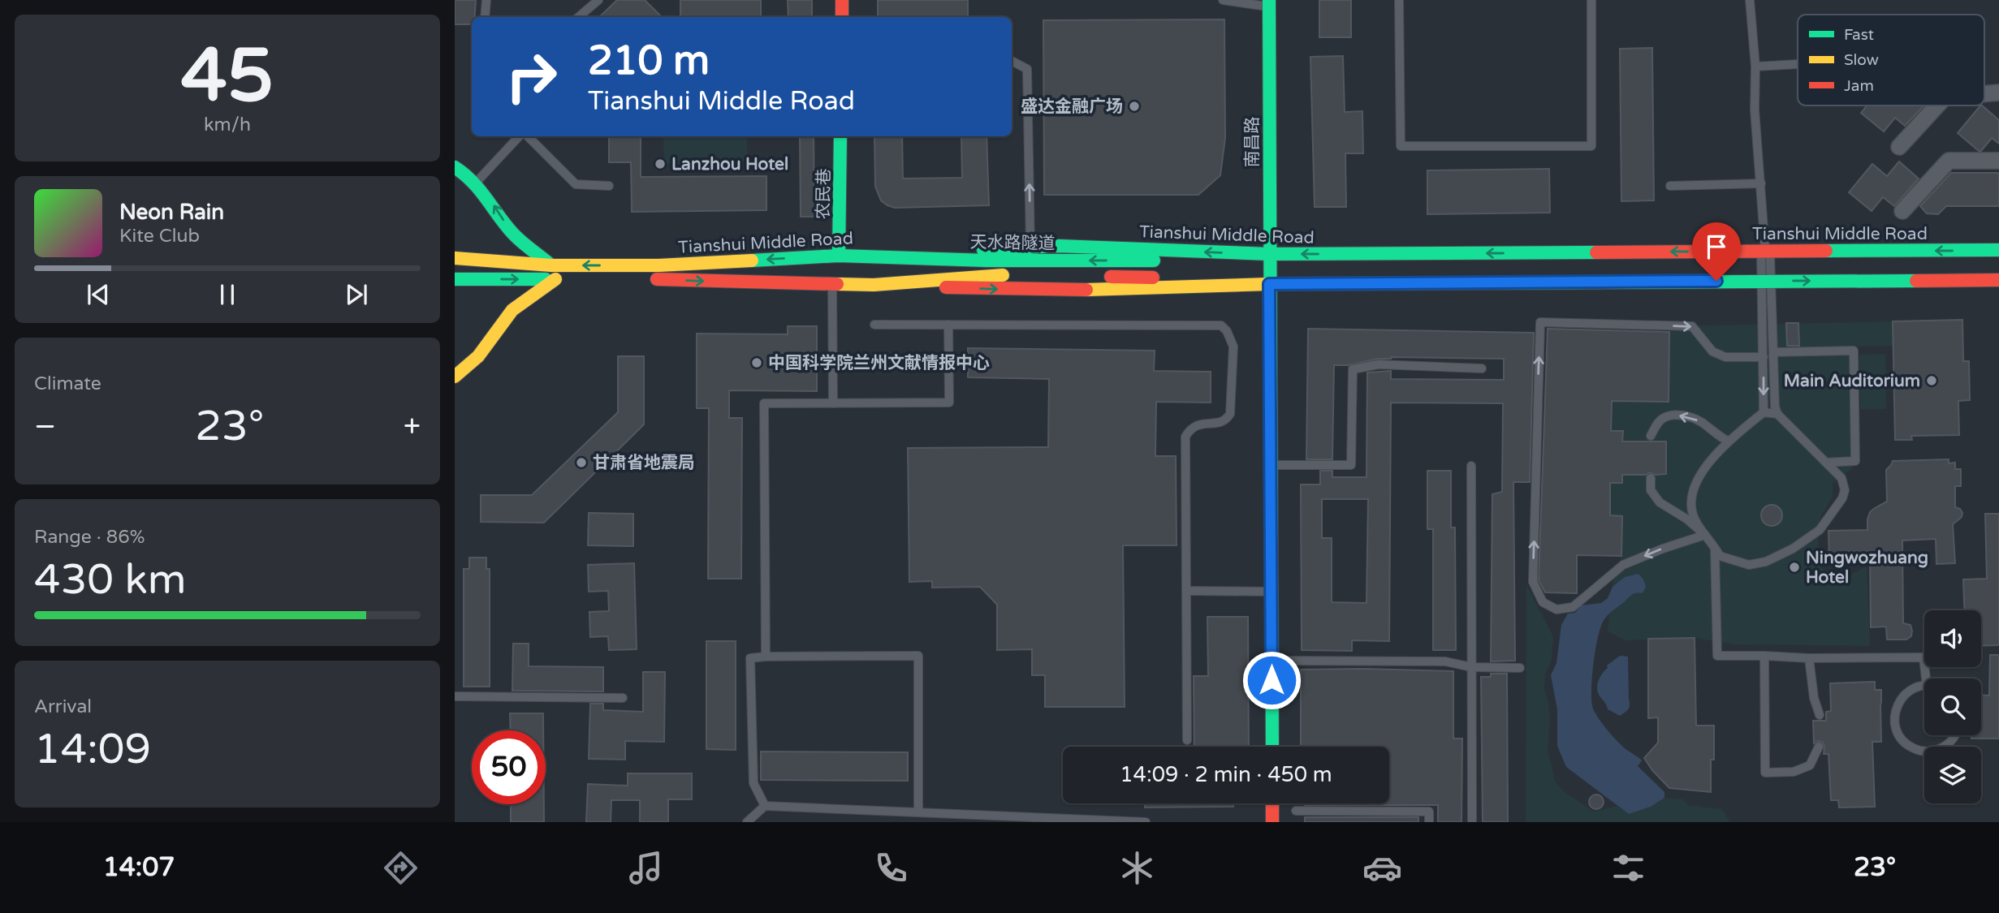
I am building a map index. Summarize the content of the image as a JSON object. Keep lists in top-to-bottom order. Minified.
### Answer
{"streets":{"street":["南昌路","农民巷","Tianshui Middle Road","天水路隧道"]},"crossings":[["南昌路","Tianshui Middle Road"],["农民巷","Tianshui Middle Road"],["Tianshui Middle Road","天水路隧道"]],"places":["盛达金融广场","Lanzhou Hotel","中国科学院兰州文献情报中心","Main Auditorium","甘肃省地震局","Ningwozhuang Hotel"],"legend":["Fast","Slow","Jam"],"page":{"tile":[["45","km/h"],"Climate",["Range · 86%","430 km"],["Arrival","14:09"]],"turn":["210 m","Tianshui Middle Road"],"song":["Neon Rain","Kite Club"],"heat":["−","23°","+"],"limit":"50","trip":"14:09 · 2 min · 450 m","tabs":["14:07","23°"]}}
